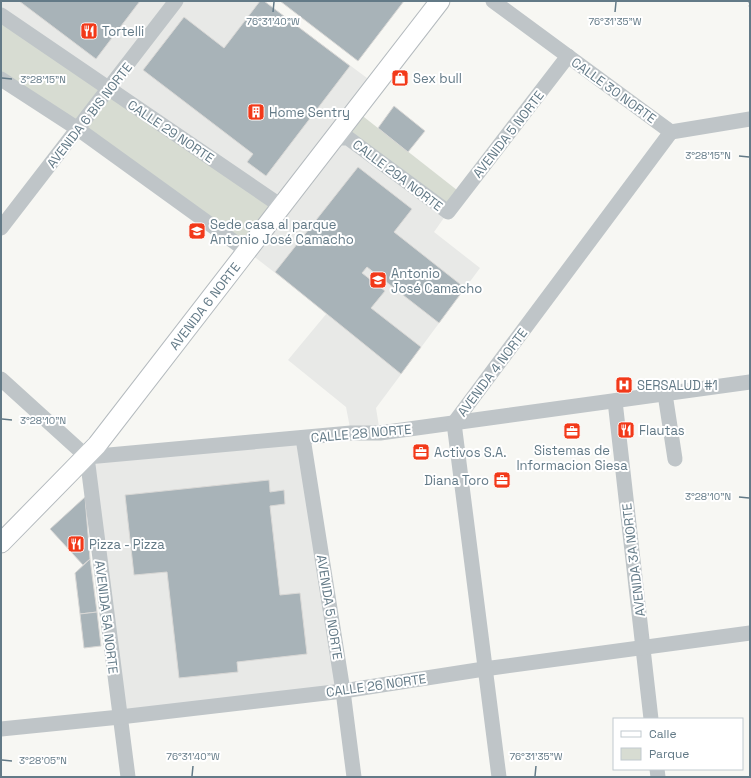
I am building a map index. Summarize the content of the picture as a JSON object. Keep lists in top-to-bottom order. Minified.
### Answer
{"streets":{"main road":["AVENIDA 6 NORTE"],"street":["CALLE 30 NORTE","AVENIDA 6 BIS NORTE","CALLE 29 NORTE","AVENIDA 5 NORTE","CALLE 29A NORTE","AVENIDA 4 NORTE","CALLE 28 NORTE","AVENIDA 3A NORTE","AVENIDA 5A NORTE","CALLE 26 NORTE"]},"crossings":[["CALLE 30 NORTE","AVENIDA 5 NORTE"],["CALLE 30 NORTE","AVENIDA 4 NORTE"],["AVENIDA 6 BIS NORTE","CALLE 29 NORTE"],["CALLE 29 NORTE","AVENIDA 6 NORTE"],["AVENIDA 5 NORTE","CALLE 29A NORTE"],["AVENIDA 5 NORTE","CALLE 28 NORTE"],["AVENIDA 5 NORTE","CALLE 26 NORTE"],["CALLE 29A NORTE","AVENIDA 6 NORTE"],["AVENIDA 6 NORTE","CALLE 28 NORTE"],["AVENIDA 6 NORTE","AVENIDA 5A NORTE"],["AVENIDA 4 NORTE","CALLE 28 NORTE"],["AVENIDA 4 NORTE","CALLE 26 NORTE"],["CALLE 28 NORTE","AVENIDA 3A NORTE"],["CALLE 28 NORTE","AVENIDA 5A NORTE"],["AVENIDA 3A NORTE","CALLE 26 NORTE"],["AVENIDA 5A NORTE","CALLE 26 NORTE"]],"places":{"restaurant":["Tortelli","Flautas","Pizza - Pizza"],"shop":["Sex bull"],"building":["Home Sentry"],"school or university":["Sede casa al parque Antonio José Camacho","Antonio José Camacho"],"hospital":["SERSALUD #1"],"office":["Sistemas de Informacion Siesa","Activos S.A.","Diana Toro"]},"legend":["Calle","Parque"],"coordinates":["76°31'40\"W","76°31'35\"W","3°28'15\"N","3°28'10\"N","3°28'05\"N"]}
